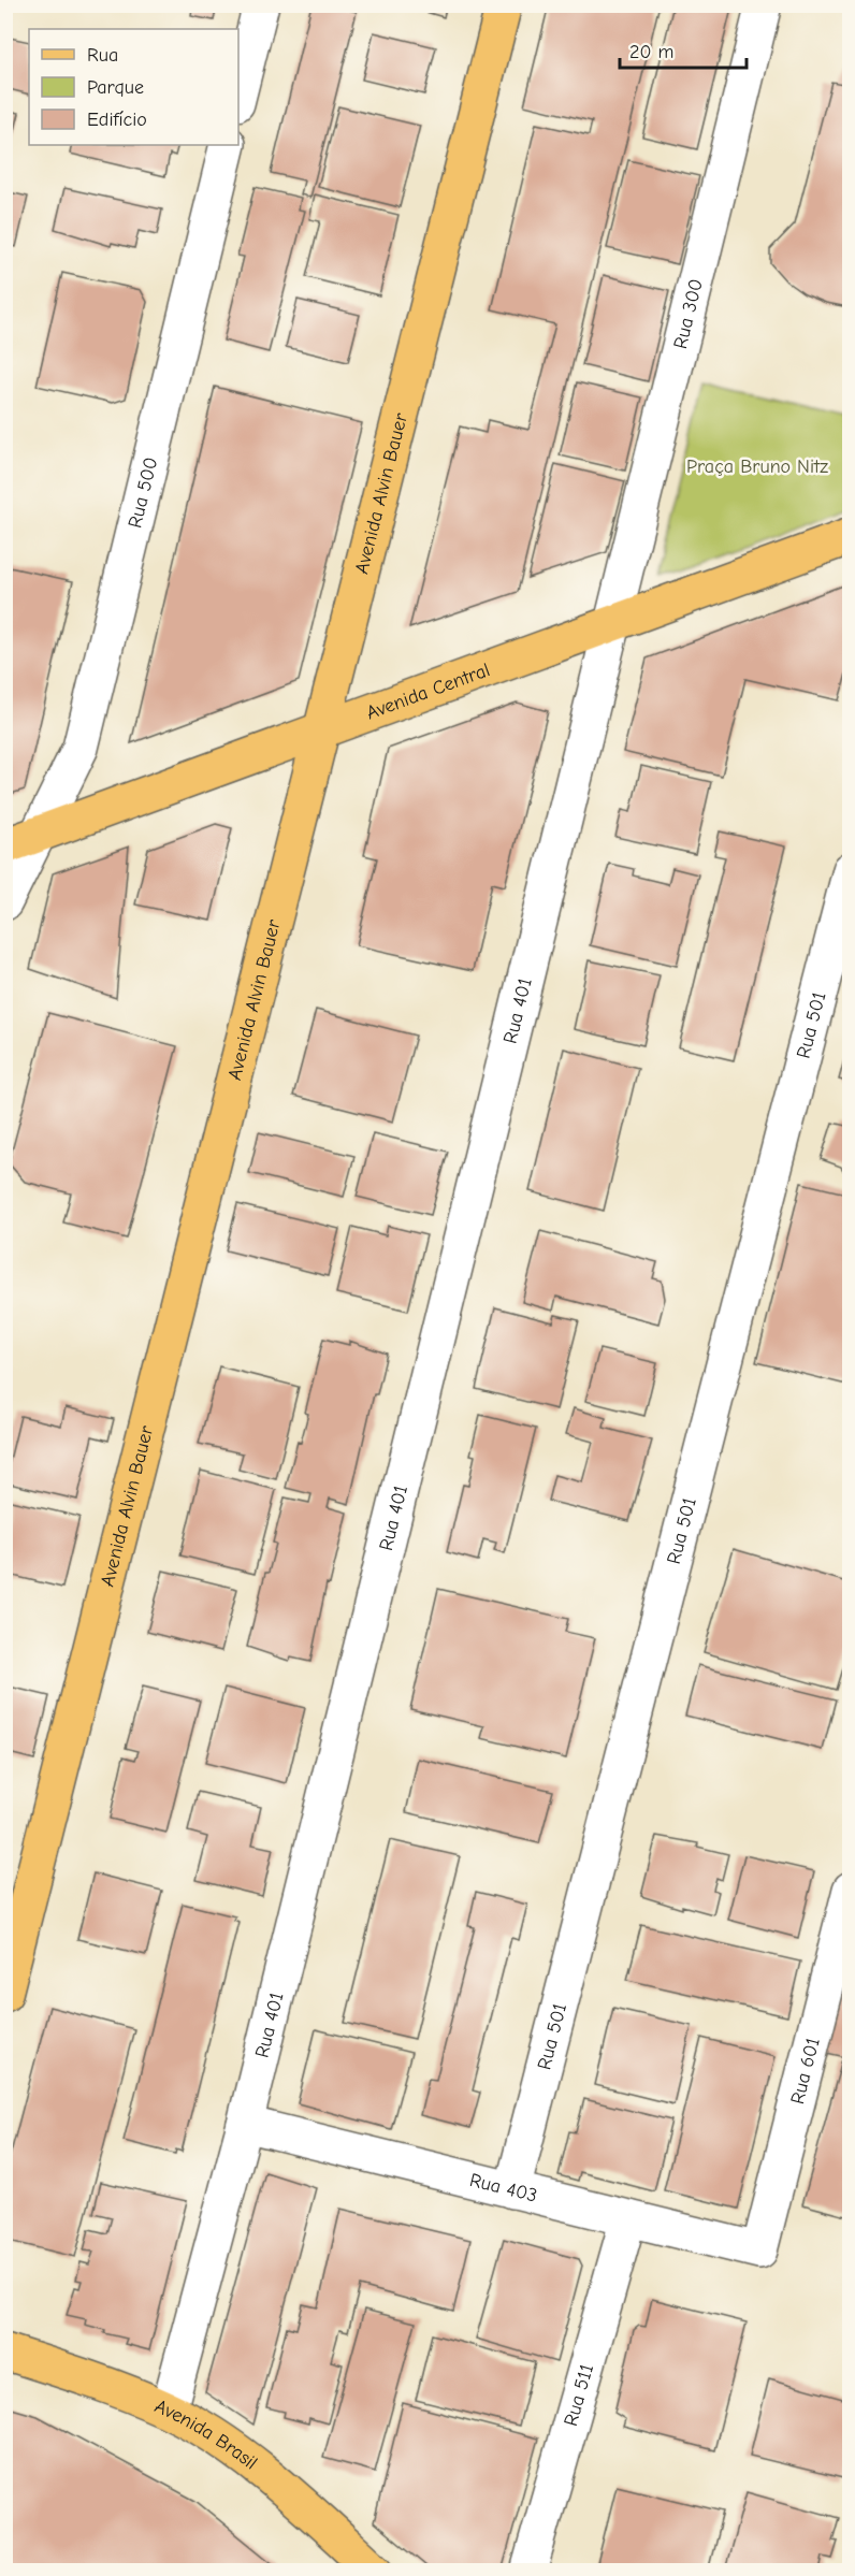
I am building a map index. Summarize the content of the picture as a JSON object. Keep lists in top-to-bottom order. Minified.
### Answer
{"streets":{"main road":["Avenida Alvin Bauer","Avenida Central","Avenida Brasil"],"street":["Rua 300","Rua 500","Rua 401","Rua 501","Rua 601","Rua 403","Rua 511"]},"crossings":[["Rua 300","Avenida Central"],["Rua 300","Rua 401"],["Rua 500","Avenida Central"],["Avenida Alvin Bauer","Avenida Central"],["Avenida Central","Rua 401"],["Rua 401","Rua 403"],["Rua 401","Avenida Brasil"],["Rua 501","Rua 403"],["Rua 601","Rua 403"],["Rua 403","Rua 511"]],"parks":["Praça Bruno Nitz"],"legend":["Rua","Parque","Edifício"],"scale_bar":"20 m"}
